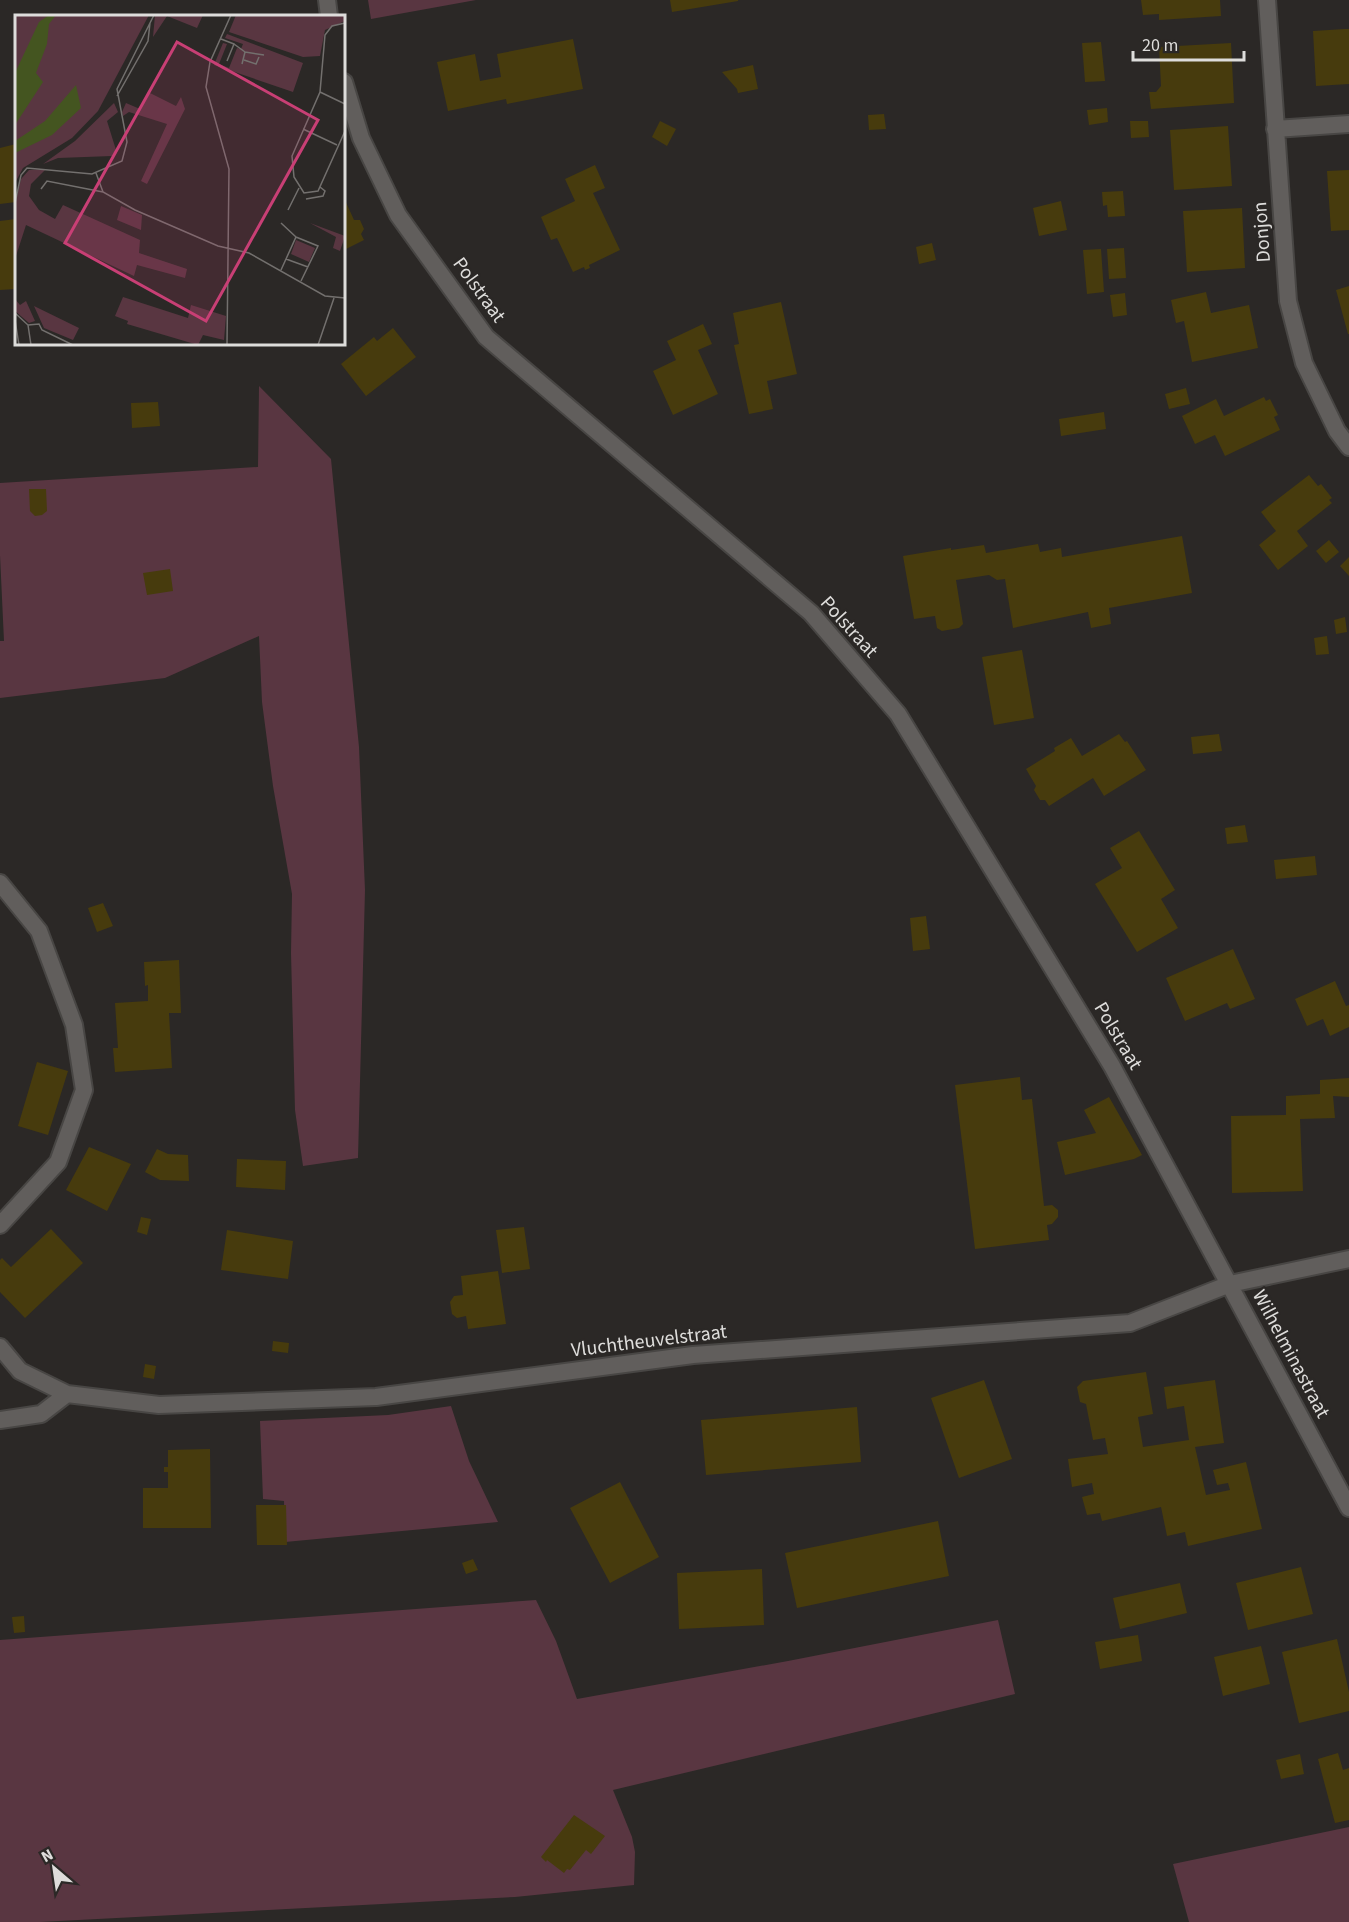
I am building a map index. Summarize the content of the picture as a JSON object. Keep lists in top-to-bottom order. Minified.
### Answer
{"streets":{"street":["Donjon","Polstraat","Vluchtheuvelstraat","Wilhelminastraat"]},"crossings":[["Polstraat","Vluchtheuvelstraat"],["Polstraat","Wilhelminastraat"],["Vluchtheuvelstraat","Wilhelminastraat"]],"scale_bar":"20 m","north":"top left"}
